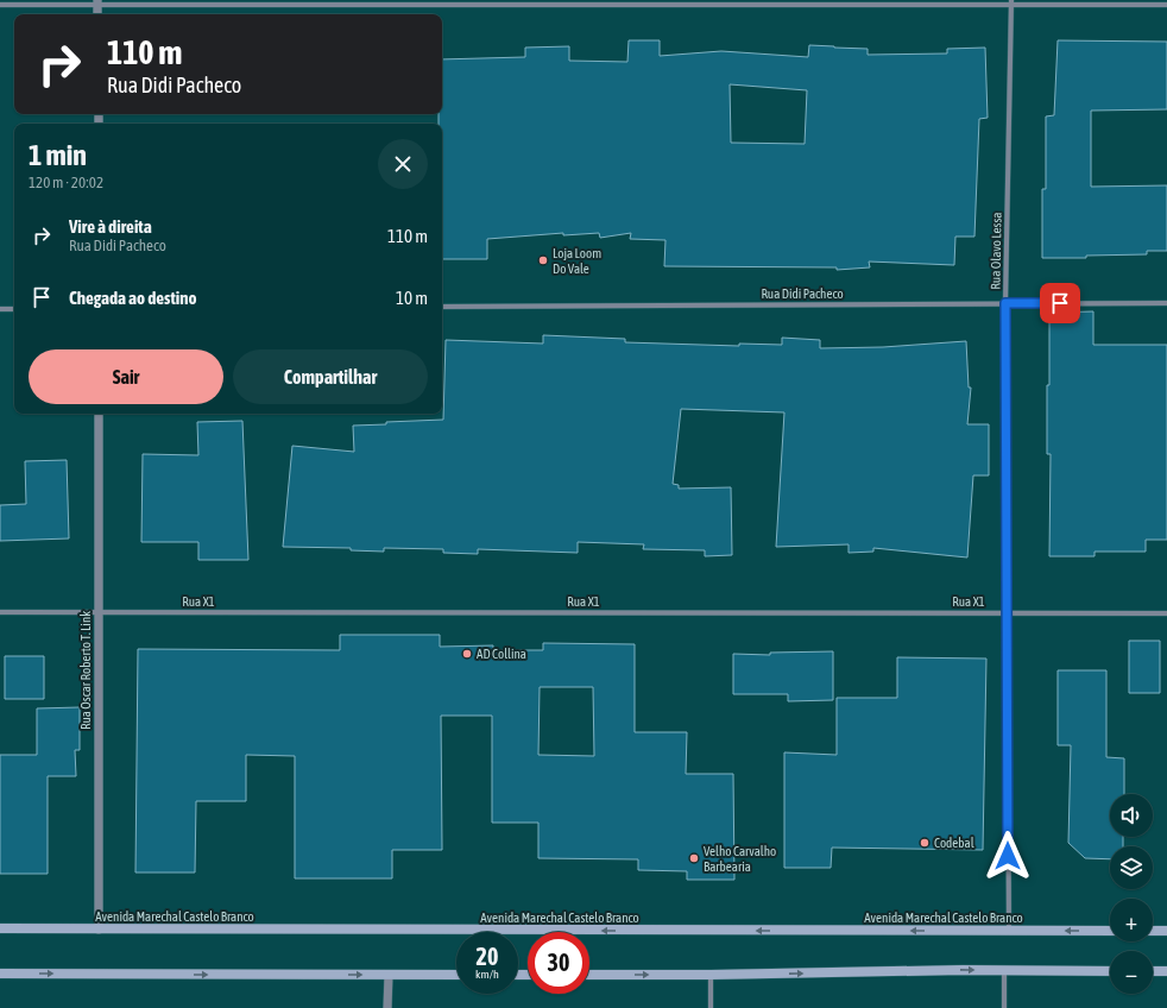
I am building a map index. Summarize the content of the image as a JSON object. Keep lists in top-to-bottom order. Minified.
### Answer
{"streets":{"main road":["Avenida Marechal Castelo Branco"],"street":["Rua Olavo Lessa","Rua Didi Pacheco","Rua X1","Rua Oscar Roberto T. Link"]},"crossings":[["Rua Olavo Lessa","Rua Didi Pacheco"],["Rua Olavo Lessa","Rua X1"],["Rua Olavo Lessa","Avenida Marechal Castelo Branco"],["Rua X1","Rua Oscar Roberto T. Link"],["Rua Oscar Roberto T. Link","Avenida Marechal Castelo Branco"]],"places":["Loja Loom Do Vale","AD Collina","Codebal","Velho Carvalho Barbearia"],"page":{"turn":["110 m","Rua Didi Pacheco"],"heading":["1 min","120 m · 20:02"],"list":[{"name":"Vire à direita","note":"Rua Didi Pacheco","value":"110 m"},{"name":"Chegada ao destino","value":"10 m"}],"buttons":["Sair","Compartilhar"],"map_buttons":["+","−"],"speed":"20 km/h","limit":"30"}}
